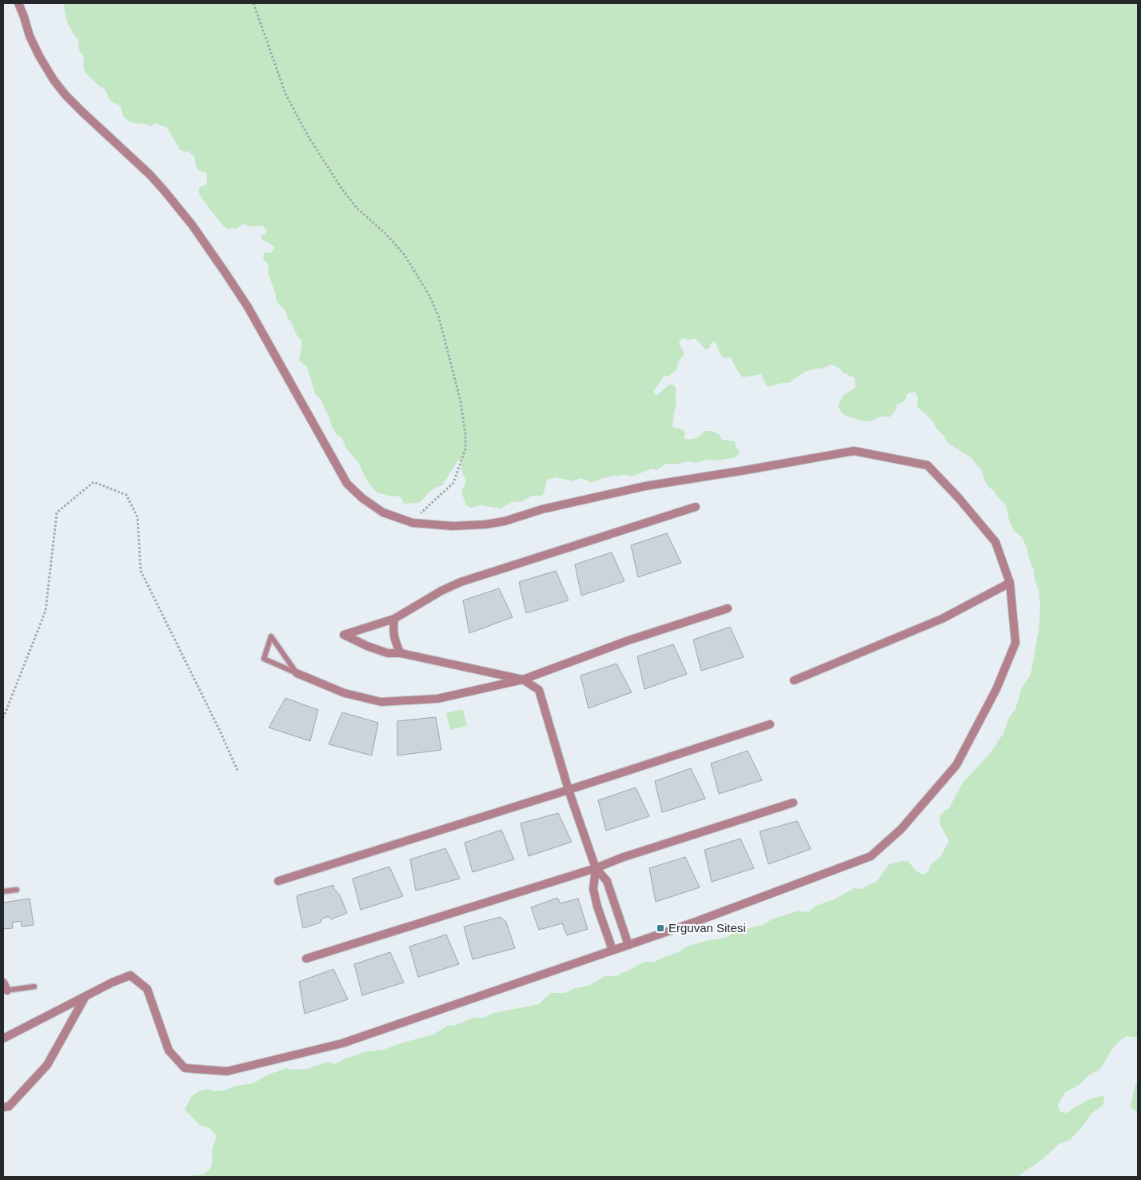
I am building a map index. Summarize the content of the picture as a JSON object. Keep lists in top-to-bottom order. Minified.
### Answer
{"places":{"transit":["Erguvan Sitesi"]}}
